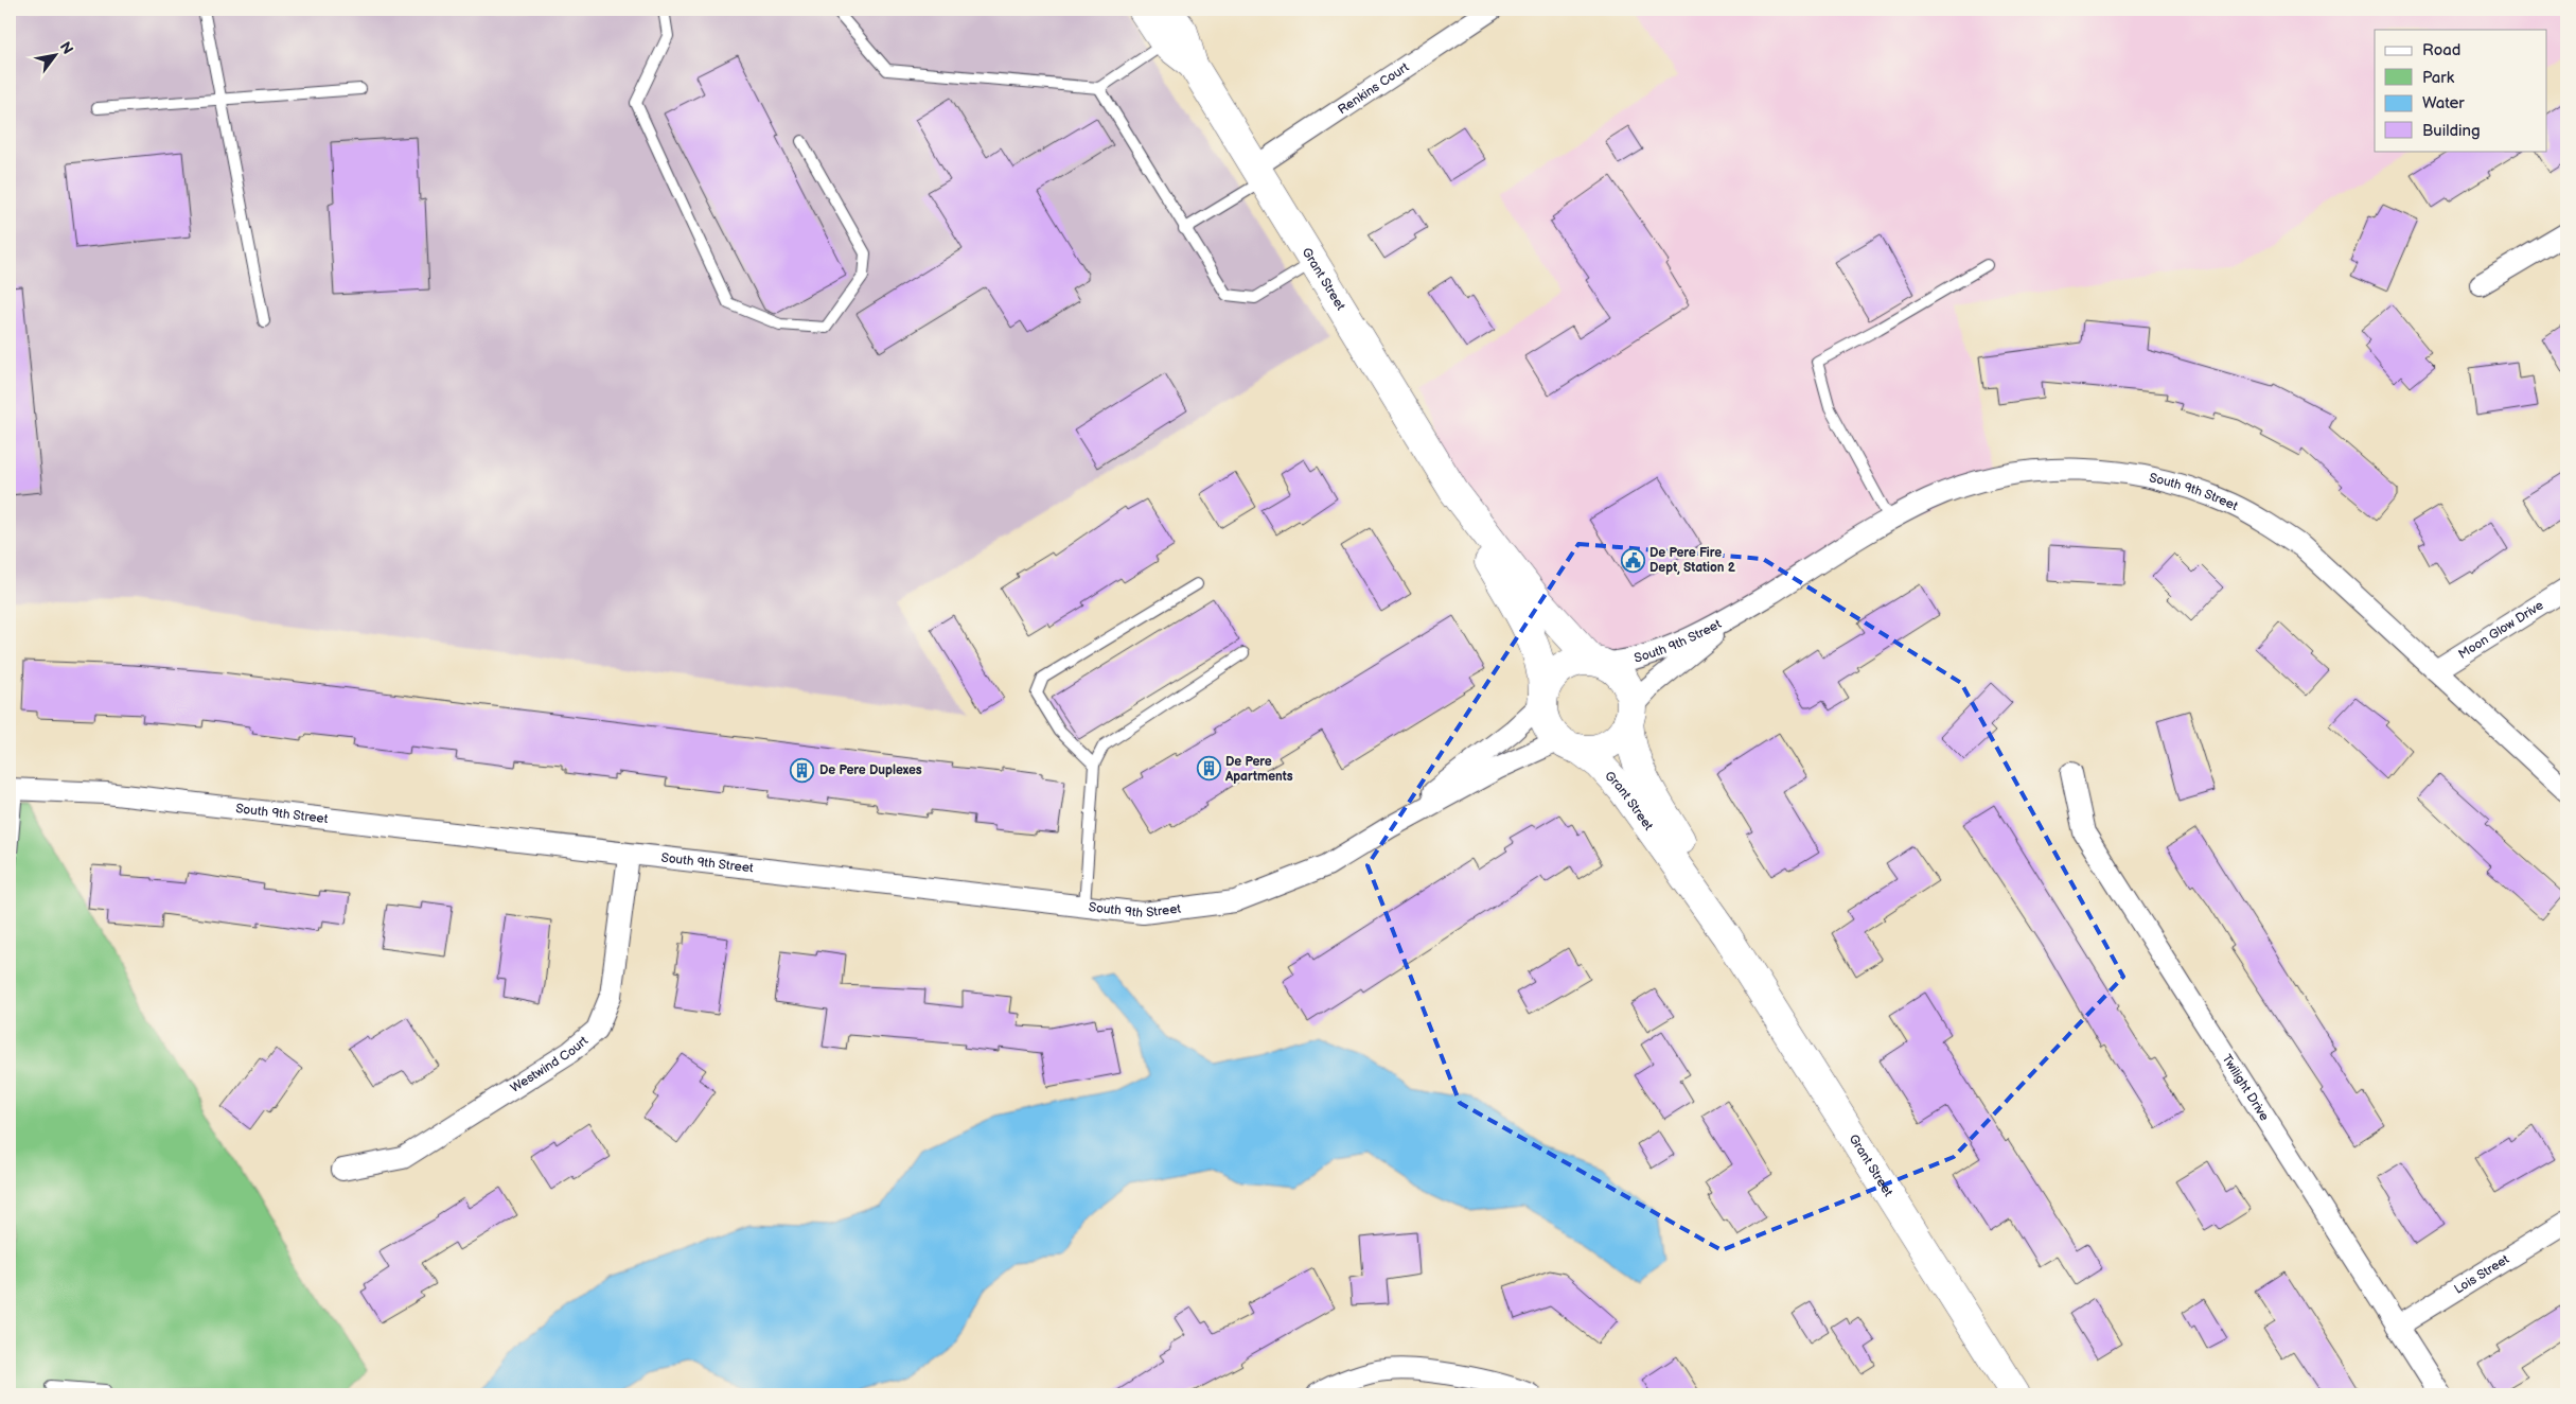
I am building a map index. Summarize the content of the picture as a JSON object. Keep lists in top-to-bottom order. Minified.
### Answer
{"streets":{"street":["Renkins Court","Grant Street","South 9th Street","Moon Glow Drive","Westwind Court","Twilight Drive","Lois Street"]},"crossings":[["Renkins Court","Grant Street"],["Grant Street","South 9th Street"],["South 9th Street","Moon Glow Drive"],["South 9th Street","Westwind Court"],["Twilight Drive","Lois Street"]],"places":{"public building":["De Pere Fire Dept, Station 2"],"building":["De Pere Apartments","De Pere Duplexes"]},"legend":["Road","Park","Water","Building"],"north":"top right"}
